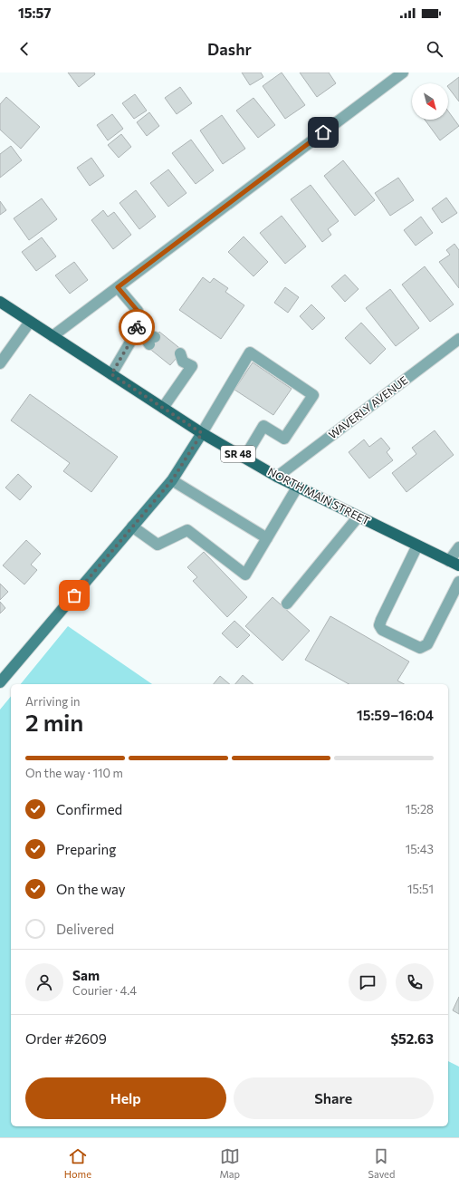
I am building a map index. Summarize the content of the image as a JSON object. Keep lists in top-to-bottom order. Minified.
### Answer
{"streets":{"main road":["SR 48","NORTH MAIN STREET"],"street":["WAVERLY AVENUE"]},"crossings":[["WAVERLY AVENUE","NORTH MAIN STREET"]],"north":"bottom right","page":{"status":"15:57","header":"Dashr","heading":["2 min","Arriving in","15:59–16:04"],"panel":["Sam","Courier · 4.4","Order #2609","$52.63"],"bar":"On the way · 110 m","list":[["Confirmed","15:28"],["Preparing","15:43"],["On the way","15:51"],"Delivered"],"buttons":["Help","Share"],"tabs":["Home","Map","Saved"]}}
